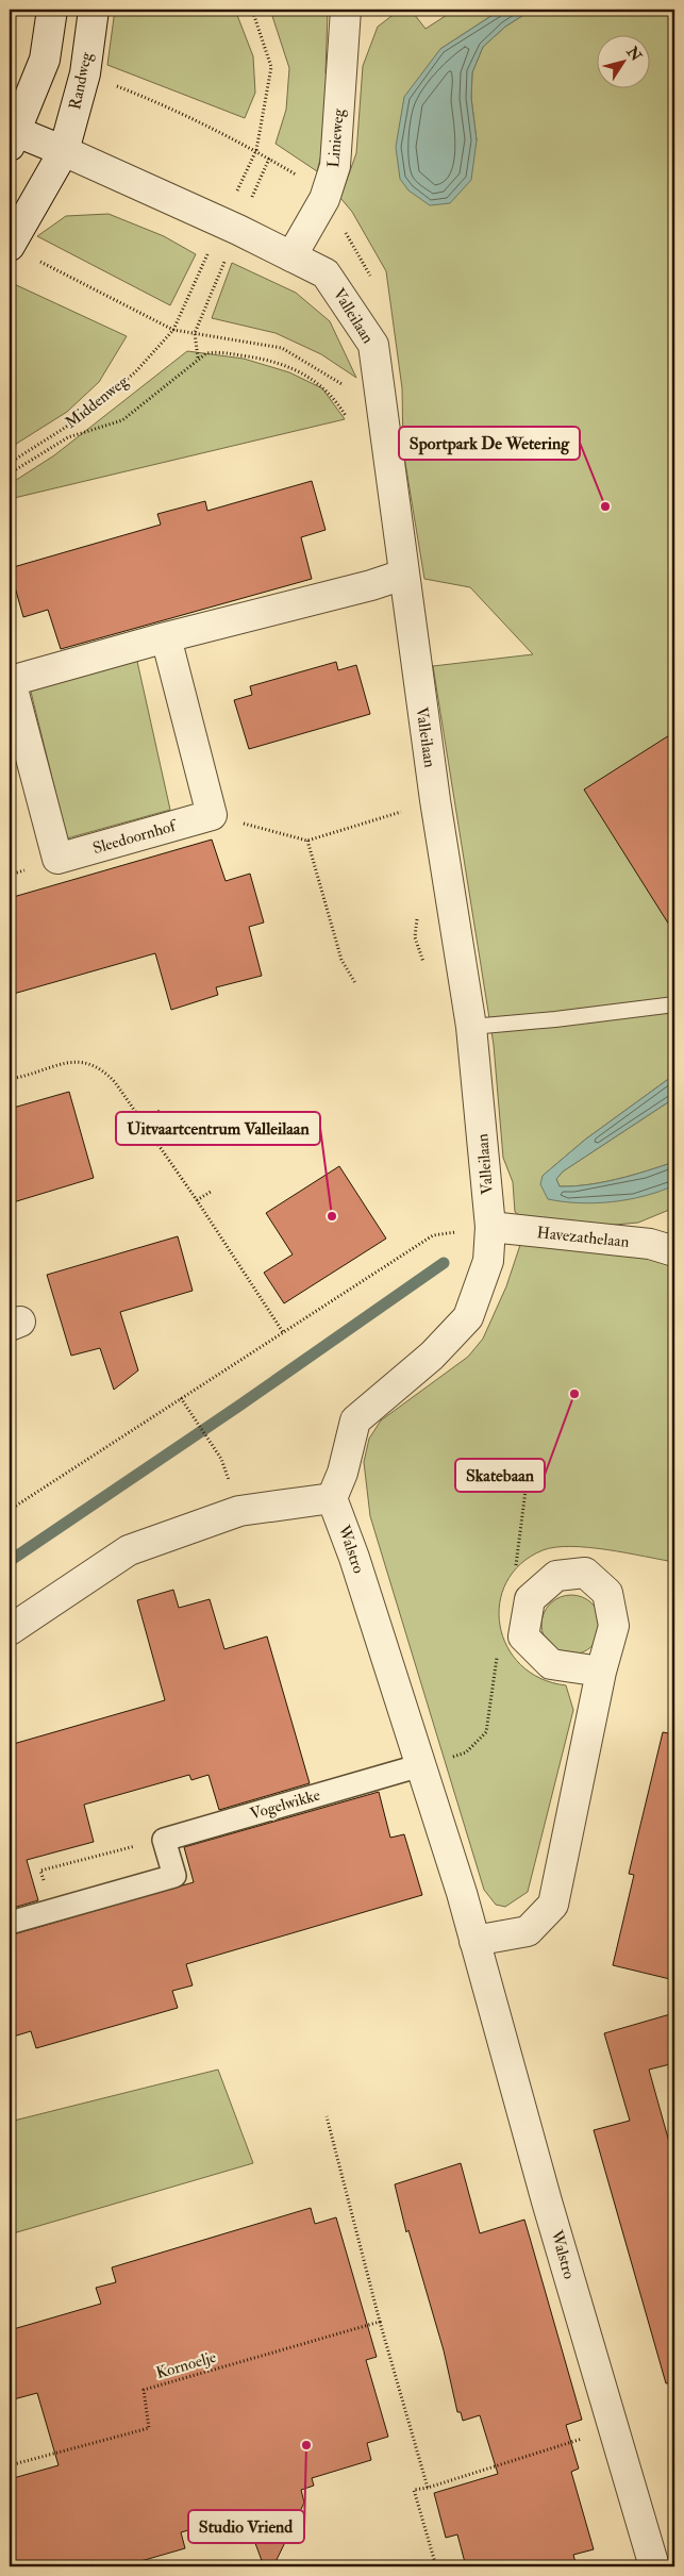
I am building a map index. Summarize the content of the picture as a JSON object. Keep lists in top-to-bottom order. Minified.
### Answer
{"streets":{"street":["Randweg","Linieweg","Valleilaan","Sleedoornhof","Havezathelaan","Walstro","Vogelwikke"],"path":["Middenweg","Kornoelje"]},"crossings":[["Randweg","Valleilaan"],["Linieweg","Valleilaan"],["Valleilaan","Sleedoornhof"],["Valleilaan","Havezathelaan"],["Valleilaan","Walstro"]],"places":["Sportpark De Wetering","Uitvaartcentrum Valleilaan","Skatebaan","Studio Vriend"],"north":"top right"}
